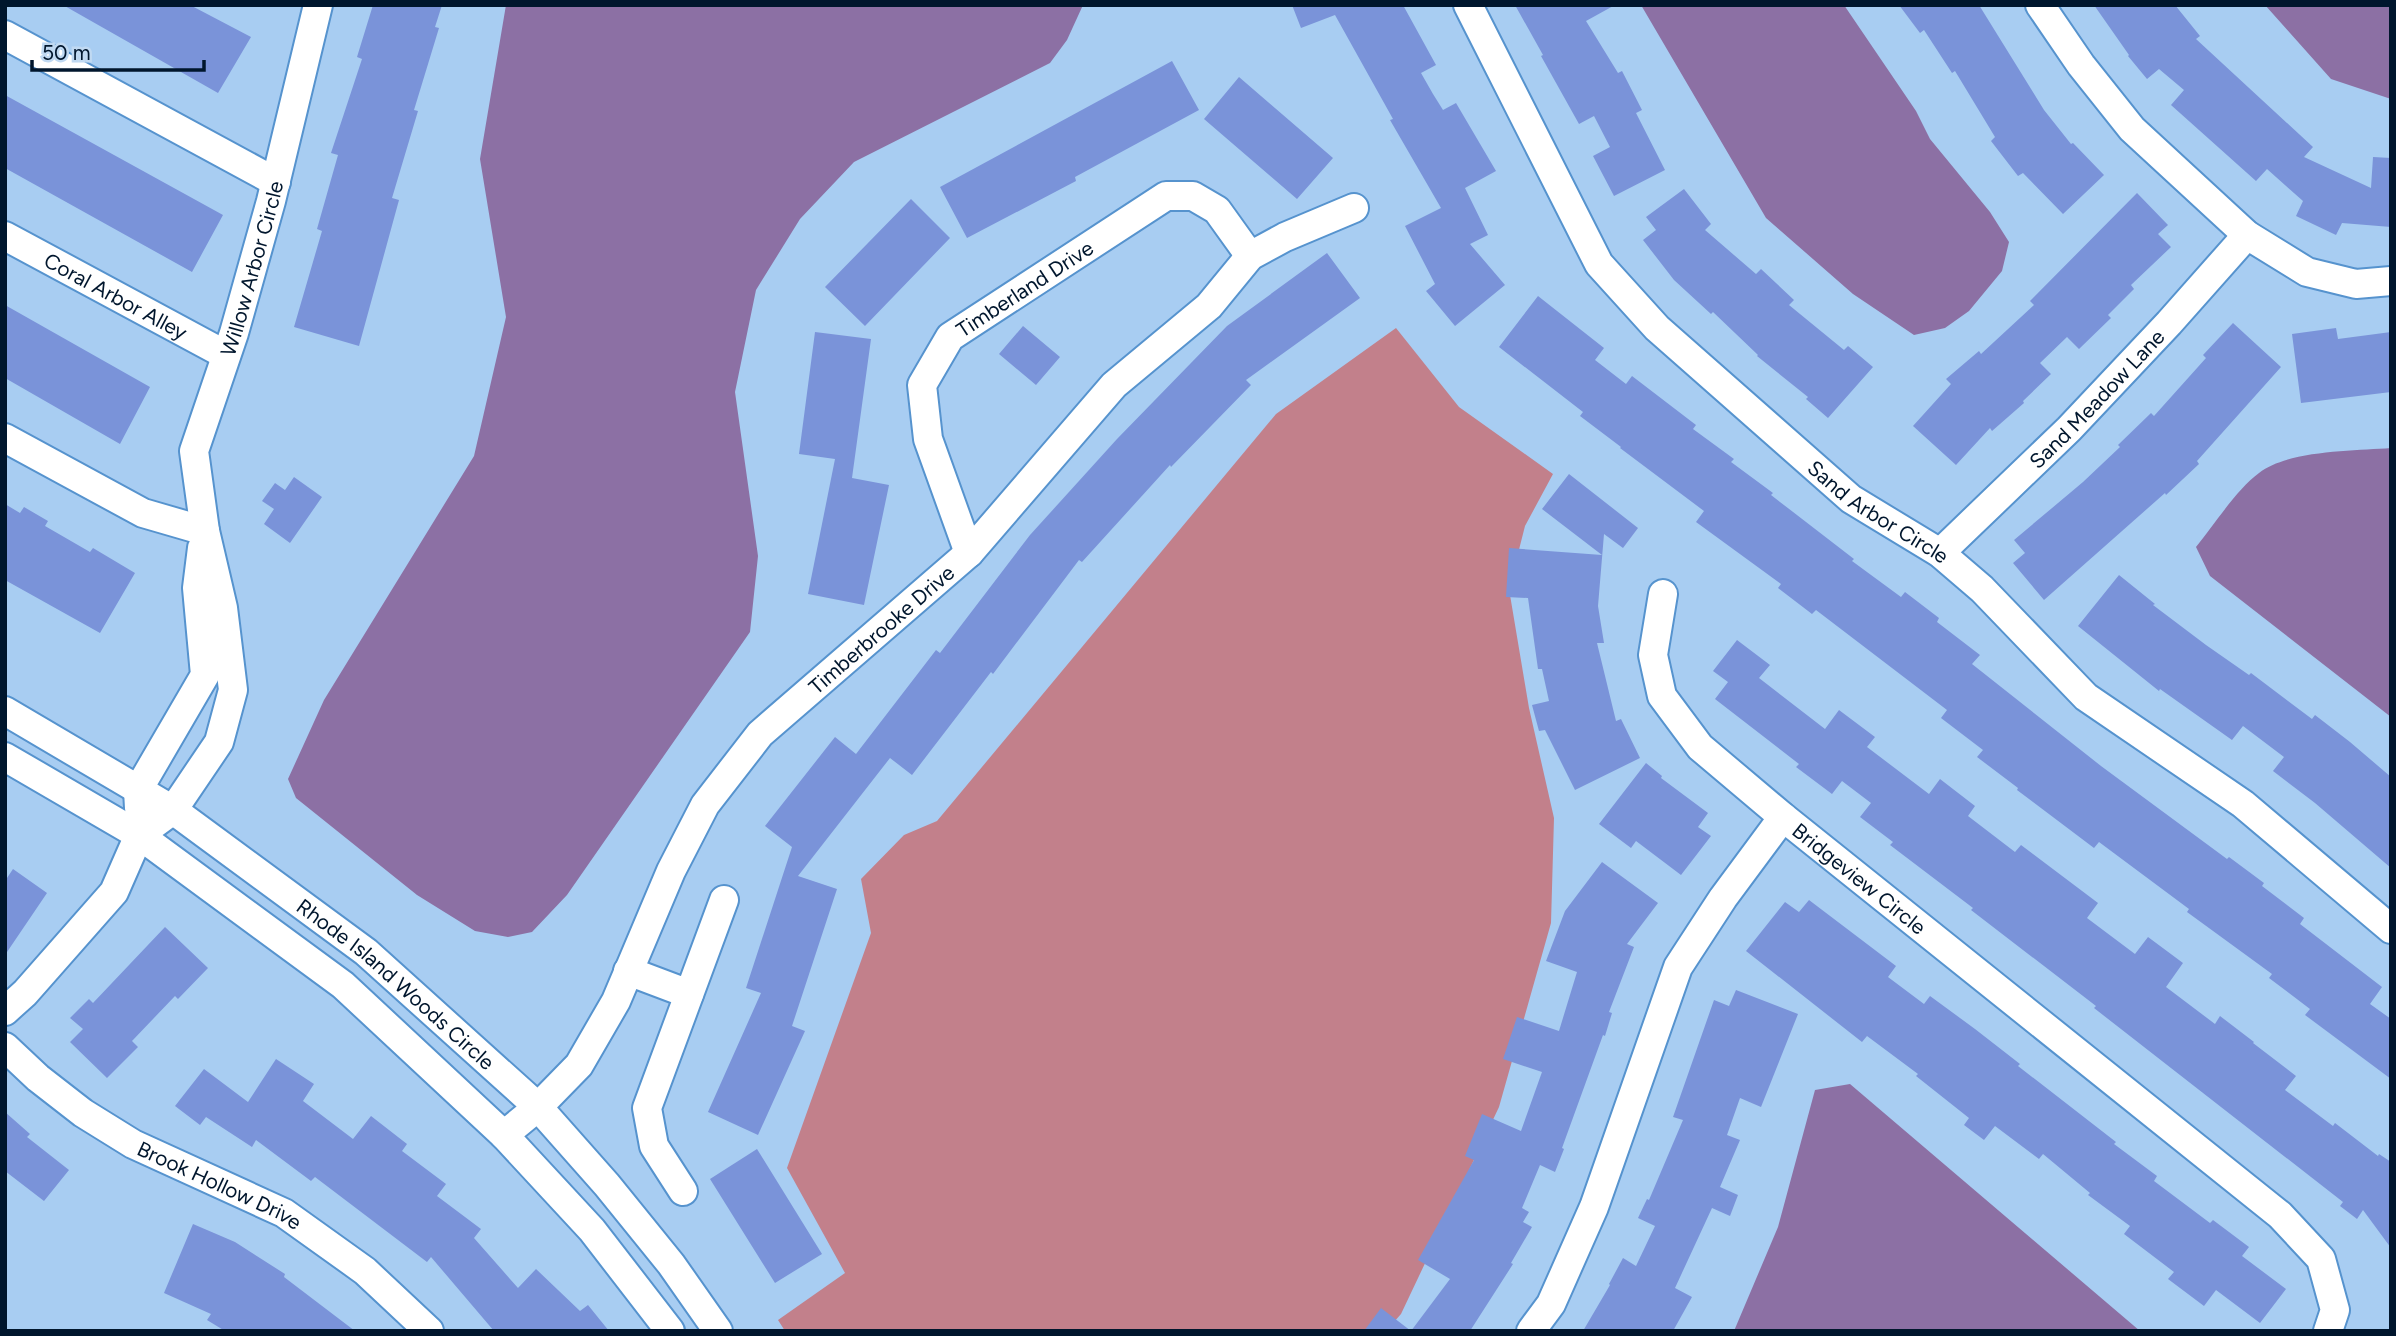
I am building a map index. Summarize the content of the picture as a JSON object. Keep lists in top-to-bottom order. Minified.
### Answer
{"streets":{"street":["Willow Arbor Circle","Timberland Drive","Coral Arbor Alley","Sand Meadow Lane","Sand Arbor Circle","Timberbrooke Drive","Bridgeview Circle","Rhode Island Woods Circle","Brook Hollow Drive"]},"crossings":[["Willow Arbor Circle","Coral Arbor Alley"],["Willow Arbor Circle","Rhode Island Woods Circle"],["Timberland Drive","Timberbrooke Drive"],["Sand Meadow Lane","Sand Arbor Circle"],["Timberbrooke Drive","Rhode Island Woods Circle"]],"scale_bar":"50 m"}
